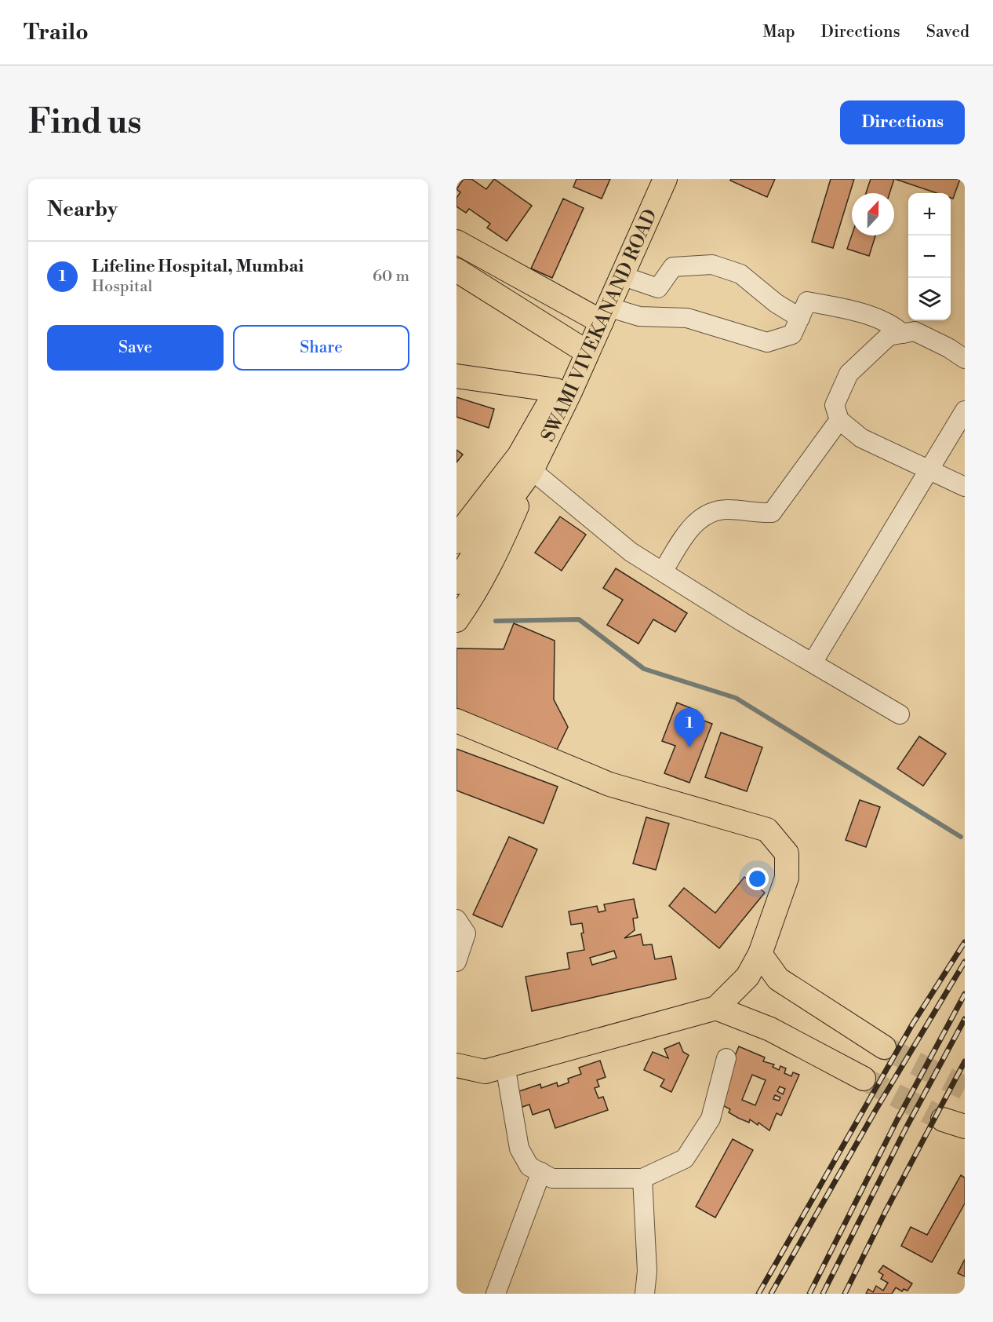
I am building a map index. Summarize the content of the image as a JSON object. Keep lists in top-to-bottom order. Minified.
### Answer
{"streets":{"main road":["SWAMI VIVEKANAND ROAD"]},"north":"top","page":{"header":"Trailo","nav":["Map","Directions","Saved"],"buttons":["Directions",["Save","Share"]],"title":"Find us","heading":"Nearby","map_buttons":["+","−"],"list":[{"mark":"1","name":"Lifeline Hospital, Mumbai","note":"Hospital","value":"60 m"}],"pins":"1"}}
